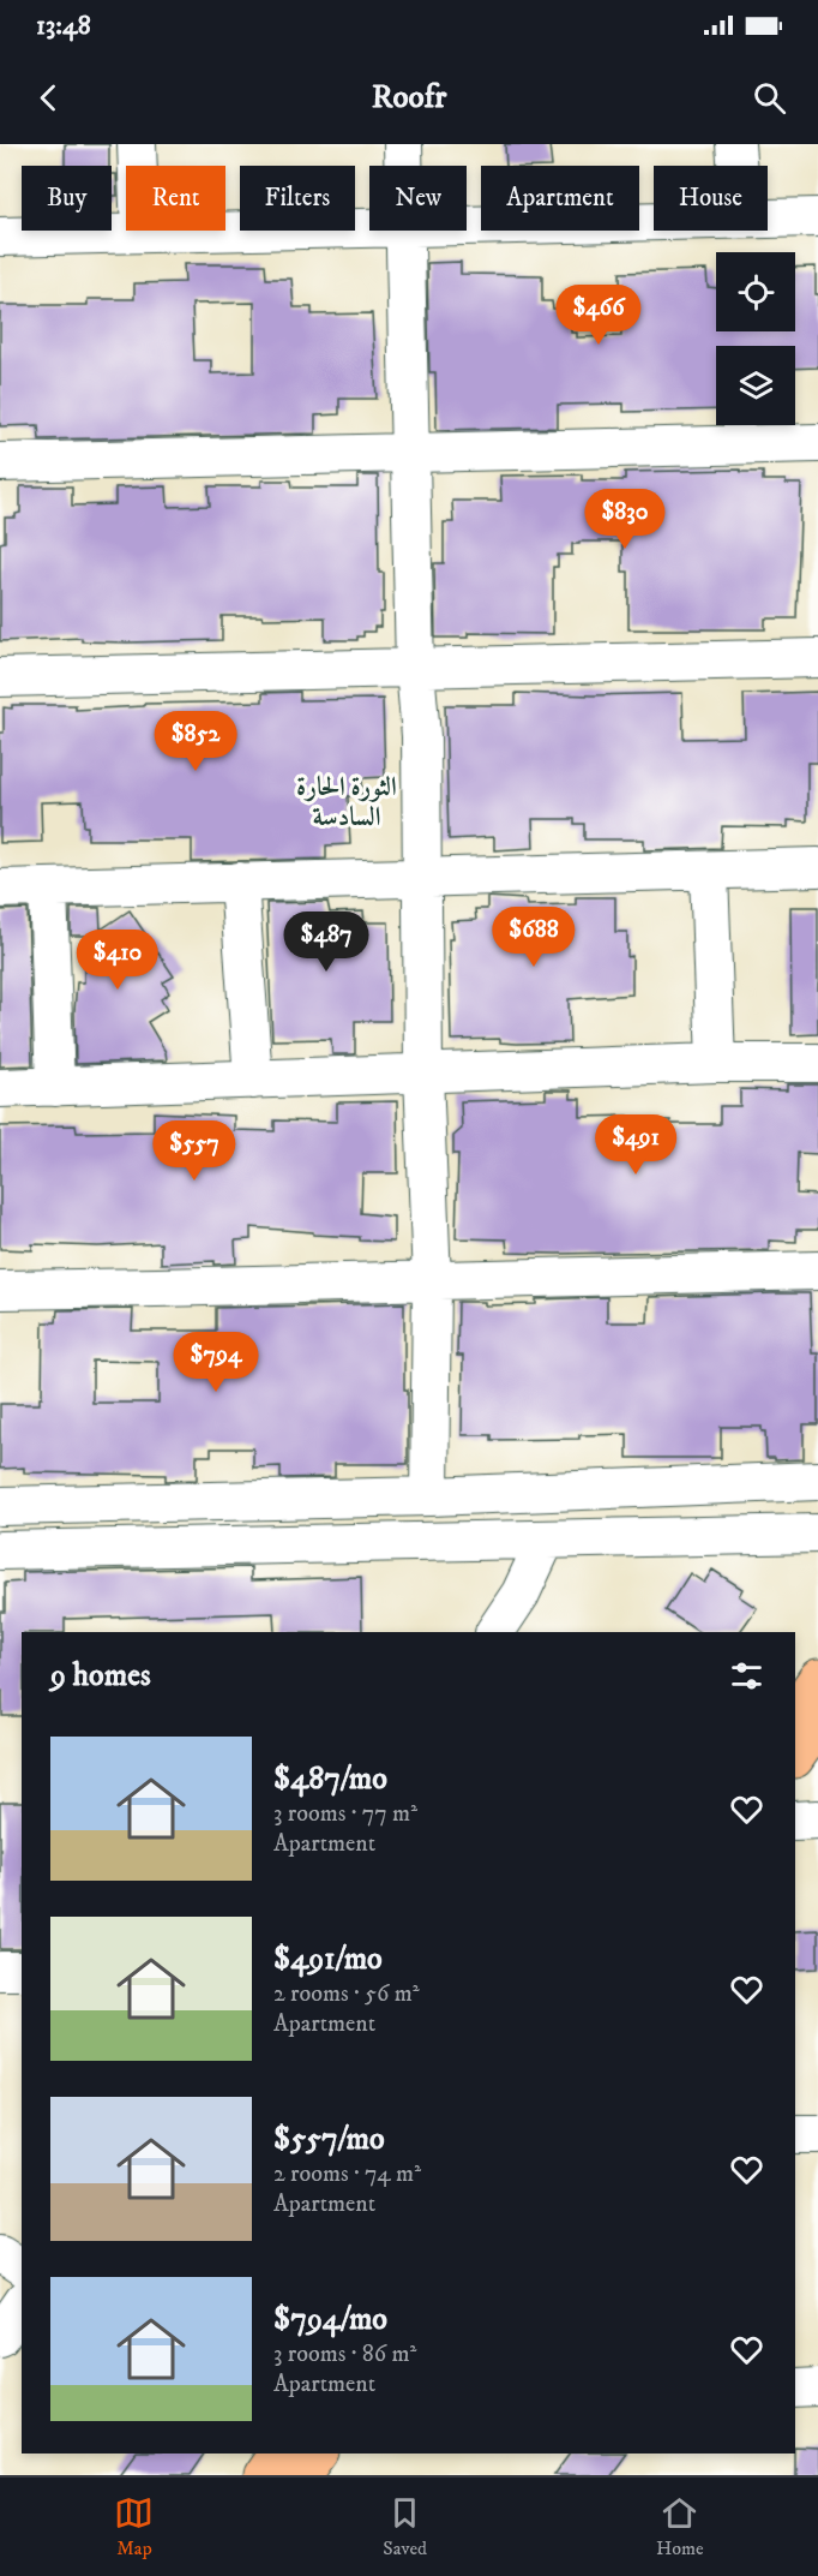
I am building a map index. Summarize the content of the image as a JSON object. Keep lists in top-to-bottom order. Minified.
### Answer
{"districts":["الثورة الحارة السادسة"],"page":{"status":"13:48","header":"Roofr","chip":["Buy","Rent","Filters","New","Apartment","House"],"price":["$466","$830","$852","$688","$487","$410","$491","$557","$794"],"heading":"9 homes","list":[{"name":"$487/mo","note":"3 rooms · 77 m² · Apartment"},{"name":"$491/mo","note":"2 rooms · 56 m² · Apartment"},{"name":"$557/mo","note":"2 rooms · 74 m² · Apartment"},{"name":"$794/mo","note":"3 rooms · 86 m² · Apartment"}],"tabs":["Map","Saved","Home"]}}
